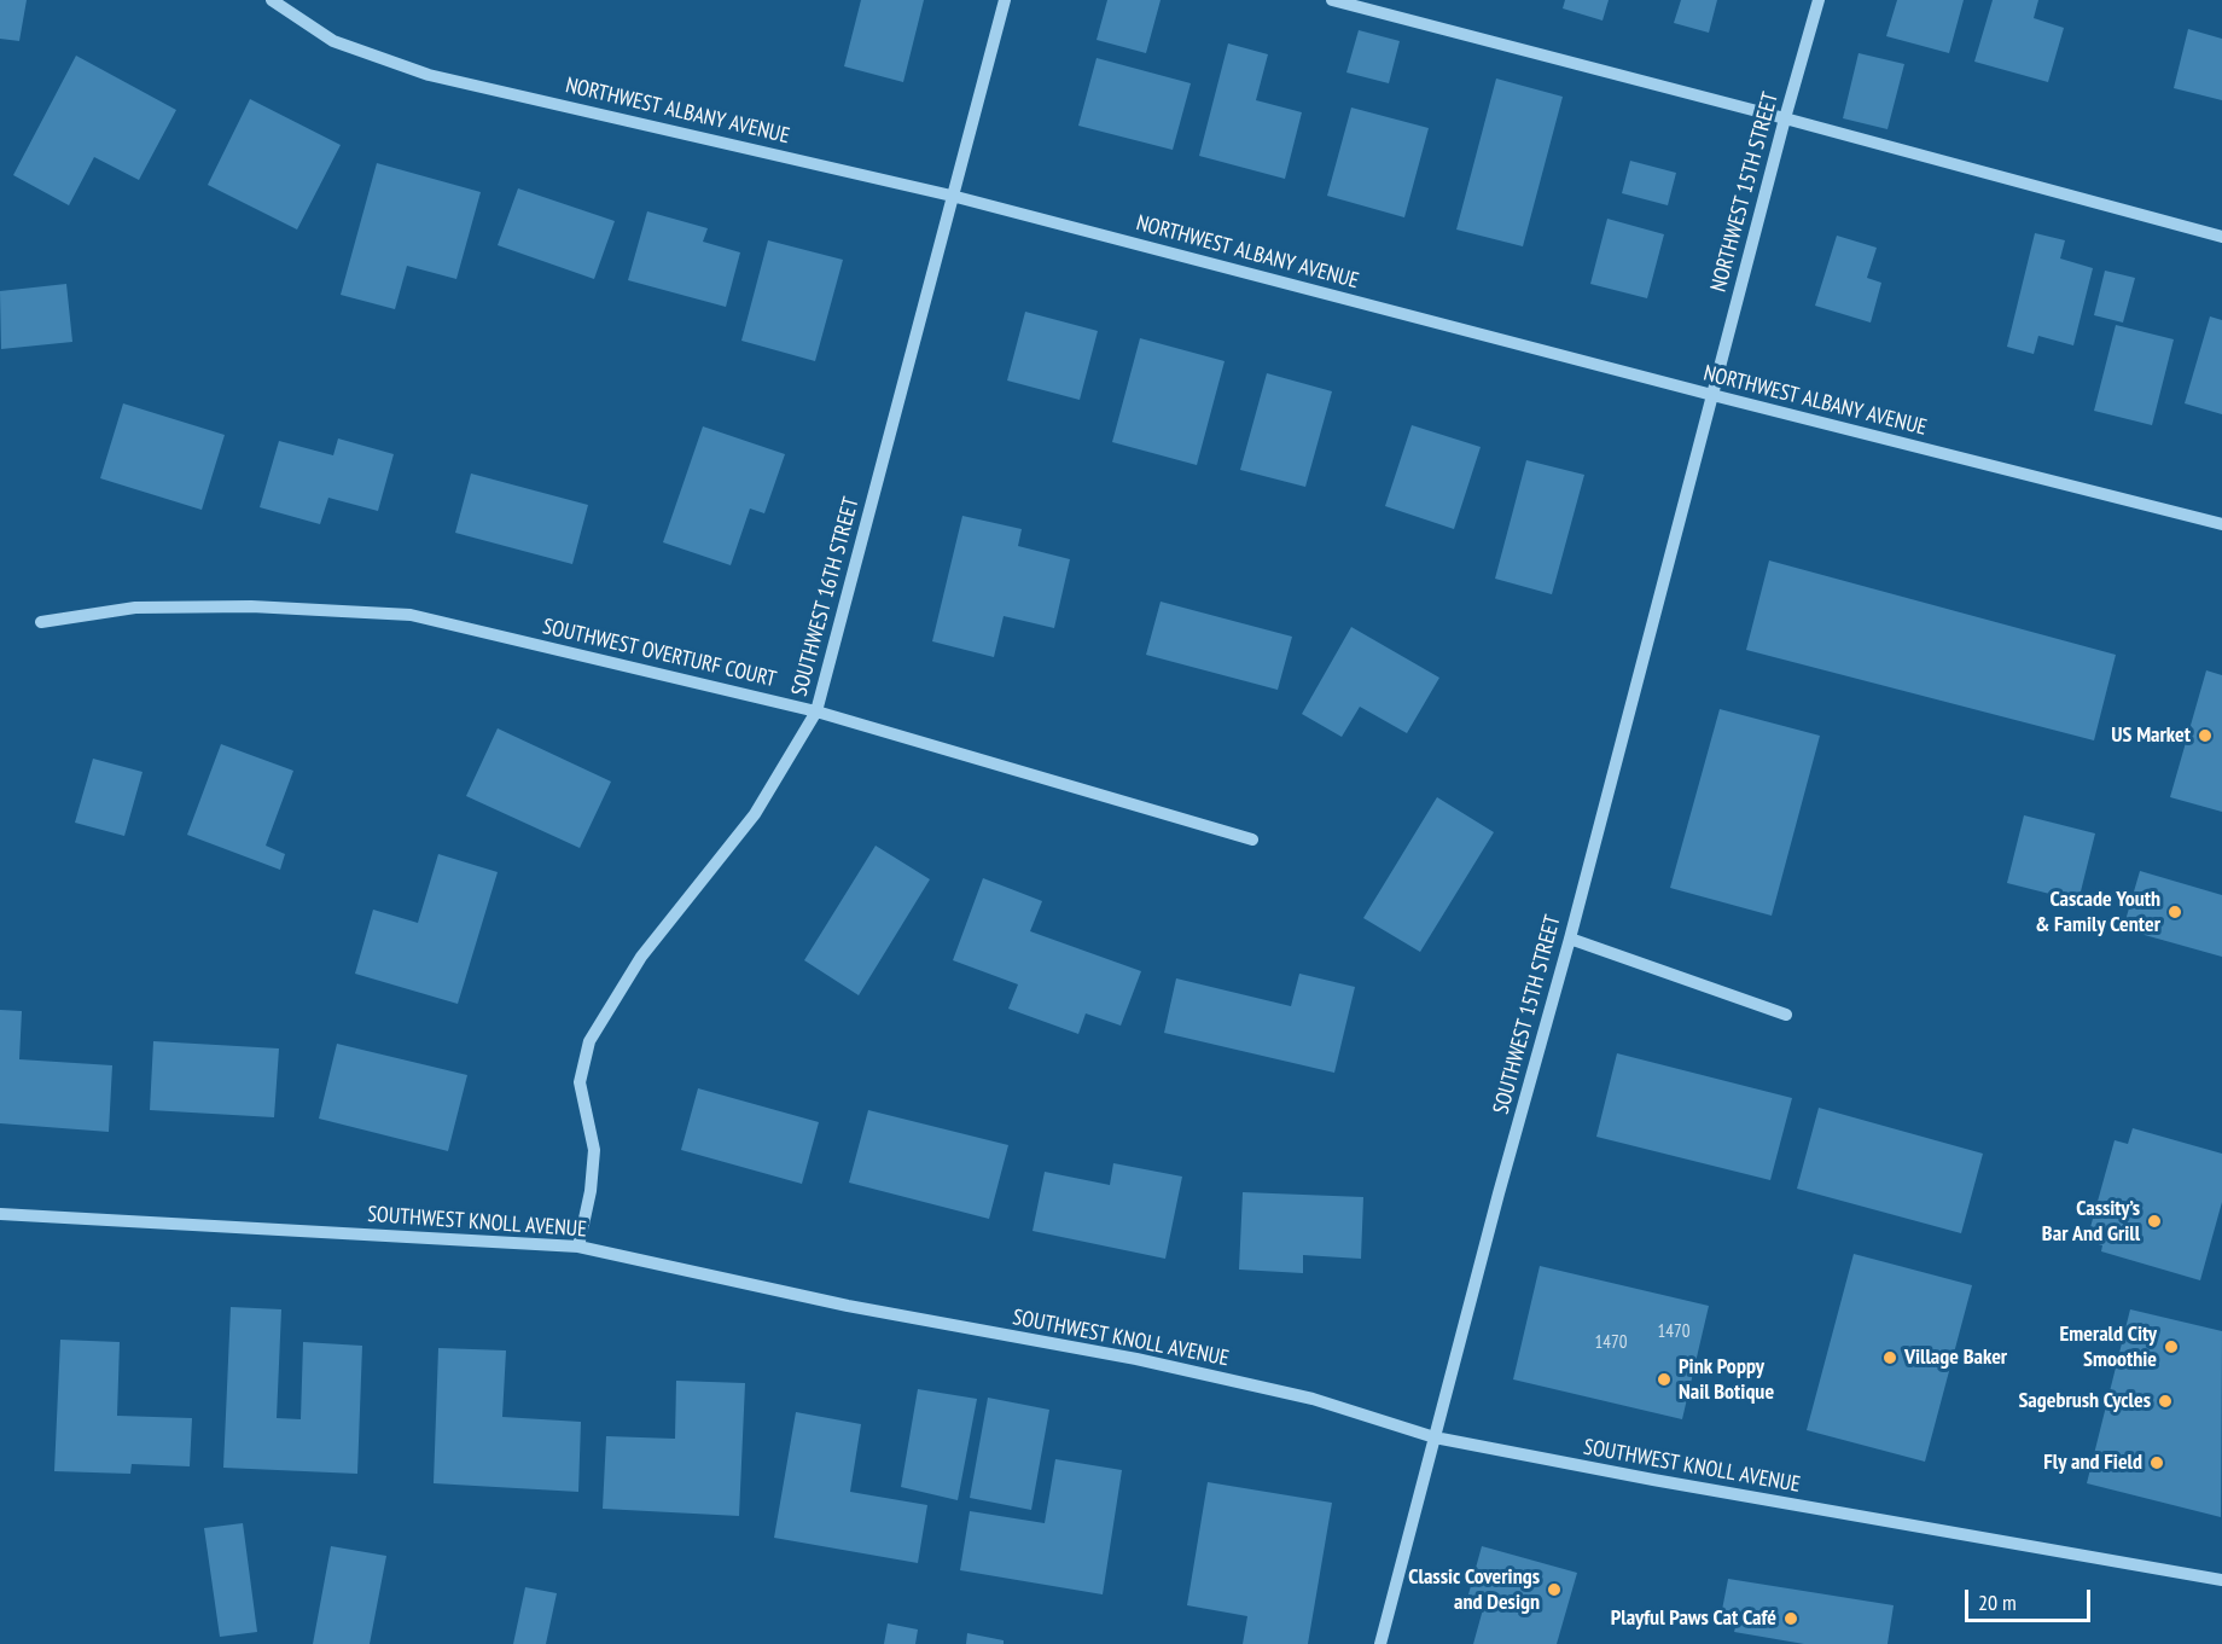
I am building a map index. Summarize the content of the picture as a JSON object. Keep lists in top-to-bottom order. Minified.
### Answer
{"streets":{"street":["NORTHWEST ALBANY AVENUE","NORTHWEST 15TH STREET","SOUTHWEST 16TH STREET","SOUTHWEST OVERTURF COURT","SOUTHWEST 15TH STREET","SOUTHWEST KNOLL AVENUE"]},"crossings":[["NORTHWEST ALBANY AVENUE","NORTHWEST 15TH STREET"],["NORTHWEST ALBANY AVENUE","SOUTHWEST 16TH STREET"],["NORTHWEST ALBANY AVENUE","SOUTHWEST 15TH STREET"],["NORTHWEST 15TH STREET","SOUTHWEST 15TH STREET"],["SOUTHWEST 16TH STREET","SOUTHWEST OVERTURF COURT"],["SOUTHWEST 16TH STREET","SOUTHWEST KNOLL AVENUE"],["SOUTHWEST 15TH STREET","SOUTHWEST KNOLL AVENUE"]],"places":["US Market","Cascade Youth & Family Center","Cassity’s Bar And Grill","Emerald City Smoothie","Village Baker","Pink Poppy Nail Botique","Sagebrush Cycles","Fly and Field","Classic Coverings and Design","Playful Paws Cat Café"],"house_numbers":["1470","1470"],"scale_bar":"20 m"}
